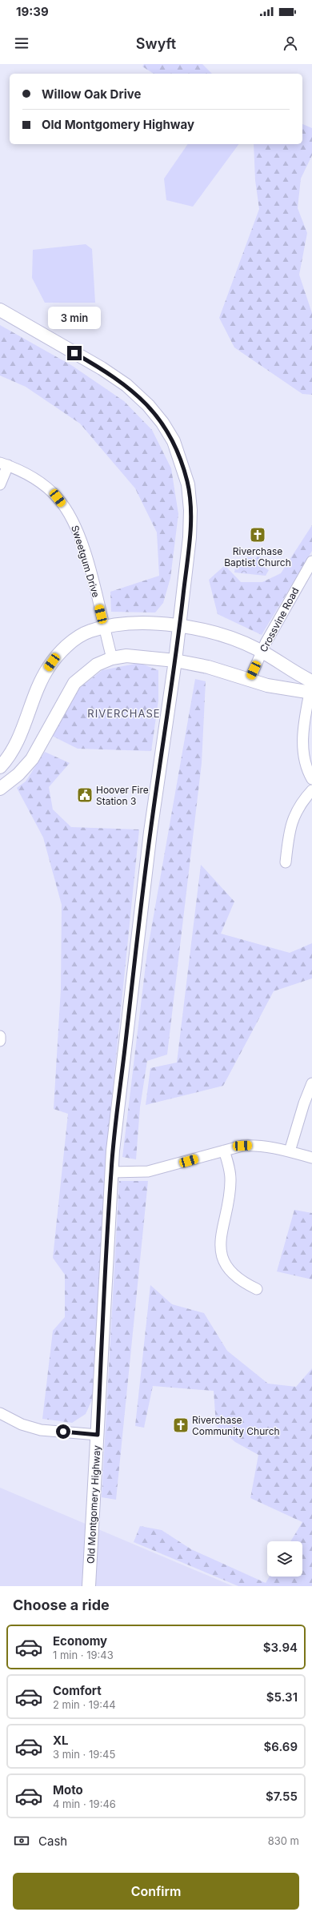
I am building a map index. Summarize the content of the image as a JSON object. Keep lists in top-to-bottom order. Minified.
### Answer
{"streets":{"street":["Sweetgum Drive","Crossvine Road","Old Montgomery Highway"]},"districts":["RIVERCHASE"],"places":{"church":["Riverchase Baptist Church","Riverchase Community Church"],"public building":["Hoover Fire Station 3"]},"page":{"status":"19:39","header":"Swyft","banner":["Willow Oak Drive","Old Montgomery Highway"],"bubble":"3 min","heading":"Choose a ride","list":[{"name":"Economy","note":"1 min · 19:43","value":"$3.94"},{"name":"Comfort","note":"2 min · 19:44","value":"$5.31"},{"name":"XL","note":"3 min · 19:45","value":"$6.69"},{"name":"Moto","note":"4 min · 19:46","value":"$7.55"}],"pay":["Cash","830 m"],"buttons":"Confirm"}}
